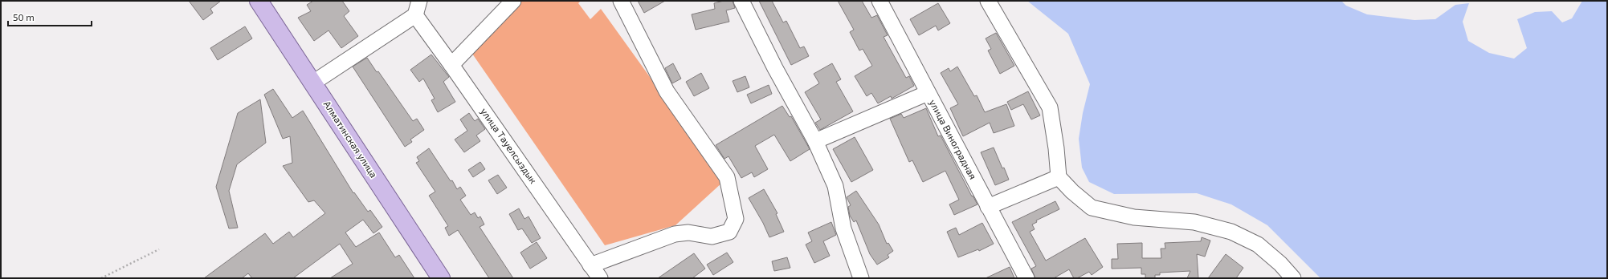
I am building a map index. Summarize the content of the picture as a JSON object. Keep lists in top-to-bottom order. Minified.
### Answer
{"streets":{"main road":["Алматинская улица"],"street":["улица Виноградная","улица Тауелсыздык"]},"scale_bar":"50 m"}
